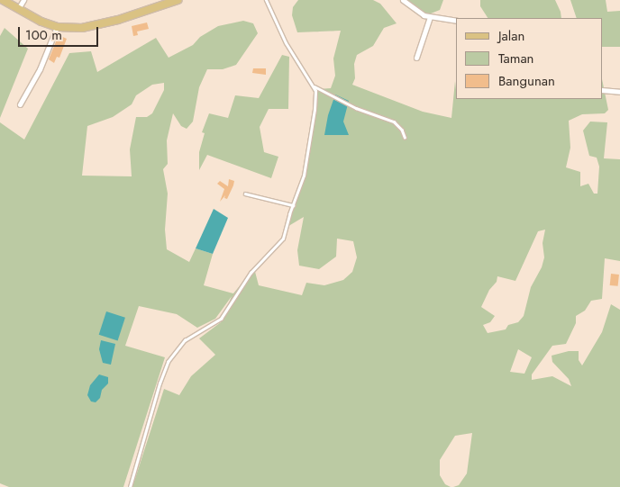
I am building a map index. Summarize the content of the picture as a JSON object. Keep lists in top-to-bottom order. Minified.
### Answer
{"legend":["Jalan","Taman","Bangunan"],"scale_bar":"100 m"}
